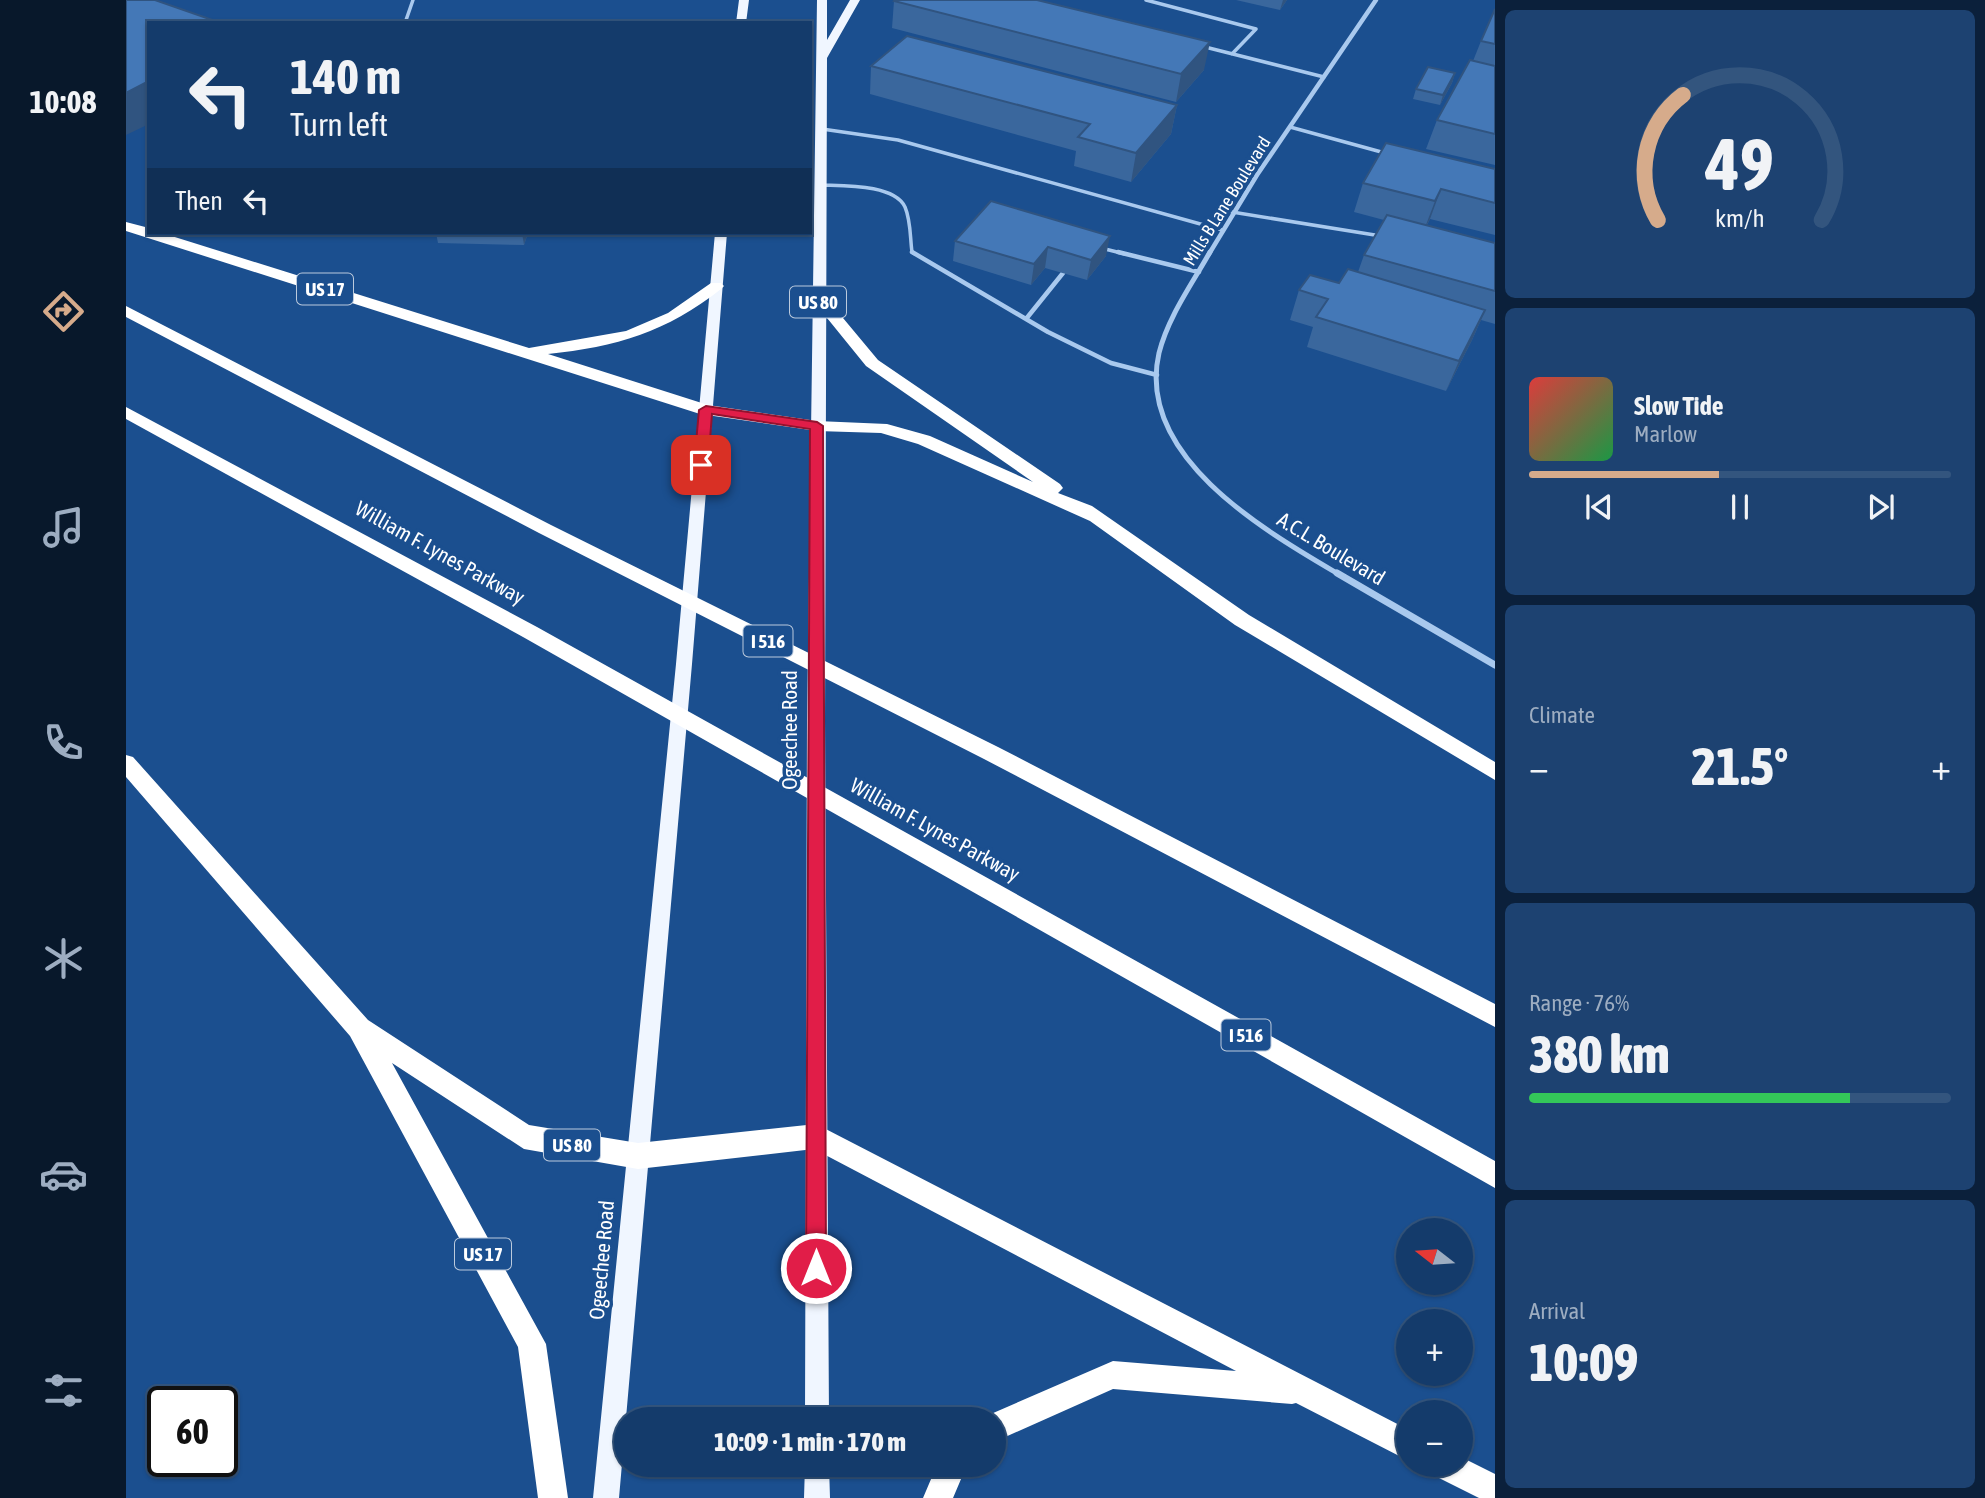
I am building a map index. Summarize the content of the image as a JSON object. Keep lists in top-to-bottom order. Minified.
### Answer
{"streets":{"highway":["US 17","US 80","William F. Lynes Parkway","I 516"],"main road":["Ogeechee Road"],"street":["Mills B Lane Boulevard","A.C.L. Boulevard"]},"crossings":[["Mills B Lane Boulevard","A.C.L. Boulevard"],["US 17","US 80"],["US 17","Ogeechee Road"],["US 80","Ogeechee Road"]],"north":"left","page":{"tabs":"10:08","turn":["140 m","Turn left"],"then":"Then","song":["Slow Tide","Marlow"],"tile":["Climate",["Range · 76%","380 km"],["Arrival","10:09"]],"heat":["−","21.5°","+"],"map_buttons":["+","−"],"limit":"60","trip":"10:09 · 1 min · 170 m","gauge":["49","km/h"]}}
